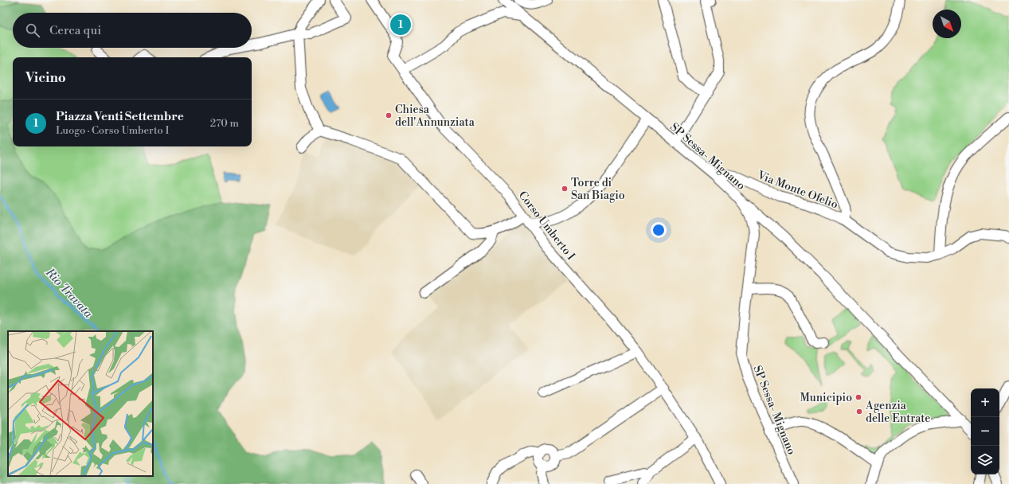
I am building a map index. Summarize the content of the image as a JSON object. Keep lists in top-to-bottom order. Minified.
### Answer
{"streets":{"street":["SP Sessa- Mignano","Via Monte Ofelio","Corso Umberto I"]},"crossings":[["SP Sessa- Mignano","Via Monte Ofelio"]],"water":["Rio Travata"],"places":["Chiesa dell'Annunziata","Torre di San Biagio","Municipio","Agenzia delle Entrate"],"north":"bottom right","page":{"pins":"1","search":"Cerca qui","heading":"Vicino","list":[{"mark":"1","name":"Piazza Venti Settembre","note":"Luogo · Corso Umberto I","value":"270 m"}],"map_buttons":["+","−"]}}
